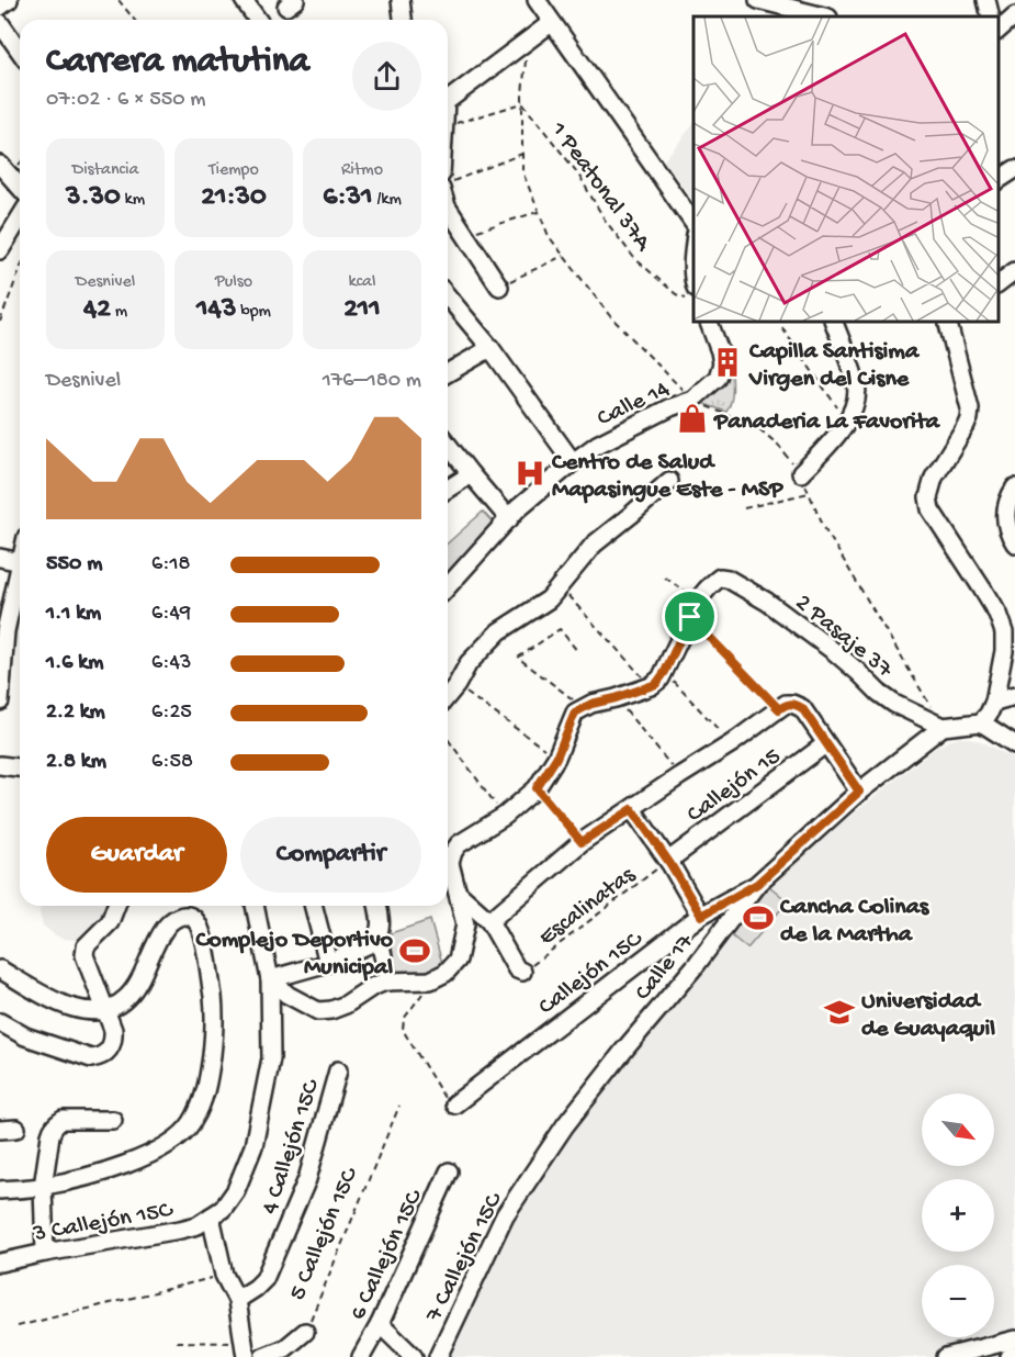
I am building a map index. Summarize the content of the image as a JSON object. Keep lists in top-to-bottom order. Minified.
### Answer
{"streets":{"street":["Calle 14","2 Pasaje 37","Callejón 15","Calle 17","Callejón 15C","4 Callejón 15C","3 Callejón 15C","5 Callejón 15C","6 Callejón 15C","7 Callejón 15C"],"path":["1 Peatonal 37A","Escalinatas"]},"crossings":[["2 Pasaje 37","Calle 17"],["Callejón 15","Escalinatas"],["Calle 17","Callejón 15C"],["Calle 17","7 Callejón 15C"]],"places":{"building":["Capilla Santisima Virgen del Cisne"],"shop":["Panaderia La Favorita"],"hospital":["Centro de Salud Mapasingue Este - MSP"],"sports":["Cancha Colinas de la Martha","Complejo Deportivo Municipal"],"school or university":["Universidad de Guayaquil"]},"north":"bottom right","page":{"heading":["Carrera matutina","07:02 · 6 × 550 m"],"stats":[["Distancia","3.30 km"],["Tiempo","21:30"],["Ritmo","6:31 /km"],["Desnivel","42 m"],["Pulso","143 bpm"],["kcal","211"]],"chart":["Desnivel","176–180 m"],"list":[{"name":"550 m","note":"6:18"},{"name":"1.1 km","note":"6:49"},{"name":"1.6 km","note":"6:43"},{"name":"2.2 km","note":"6:25"},{"name":"2.8 km","note":"6:58"}],"buttons":["Guardar","Compartir"],"map_buttons":["+","−"]}}
